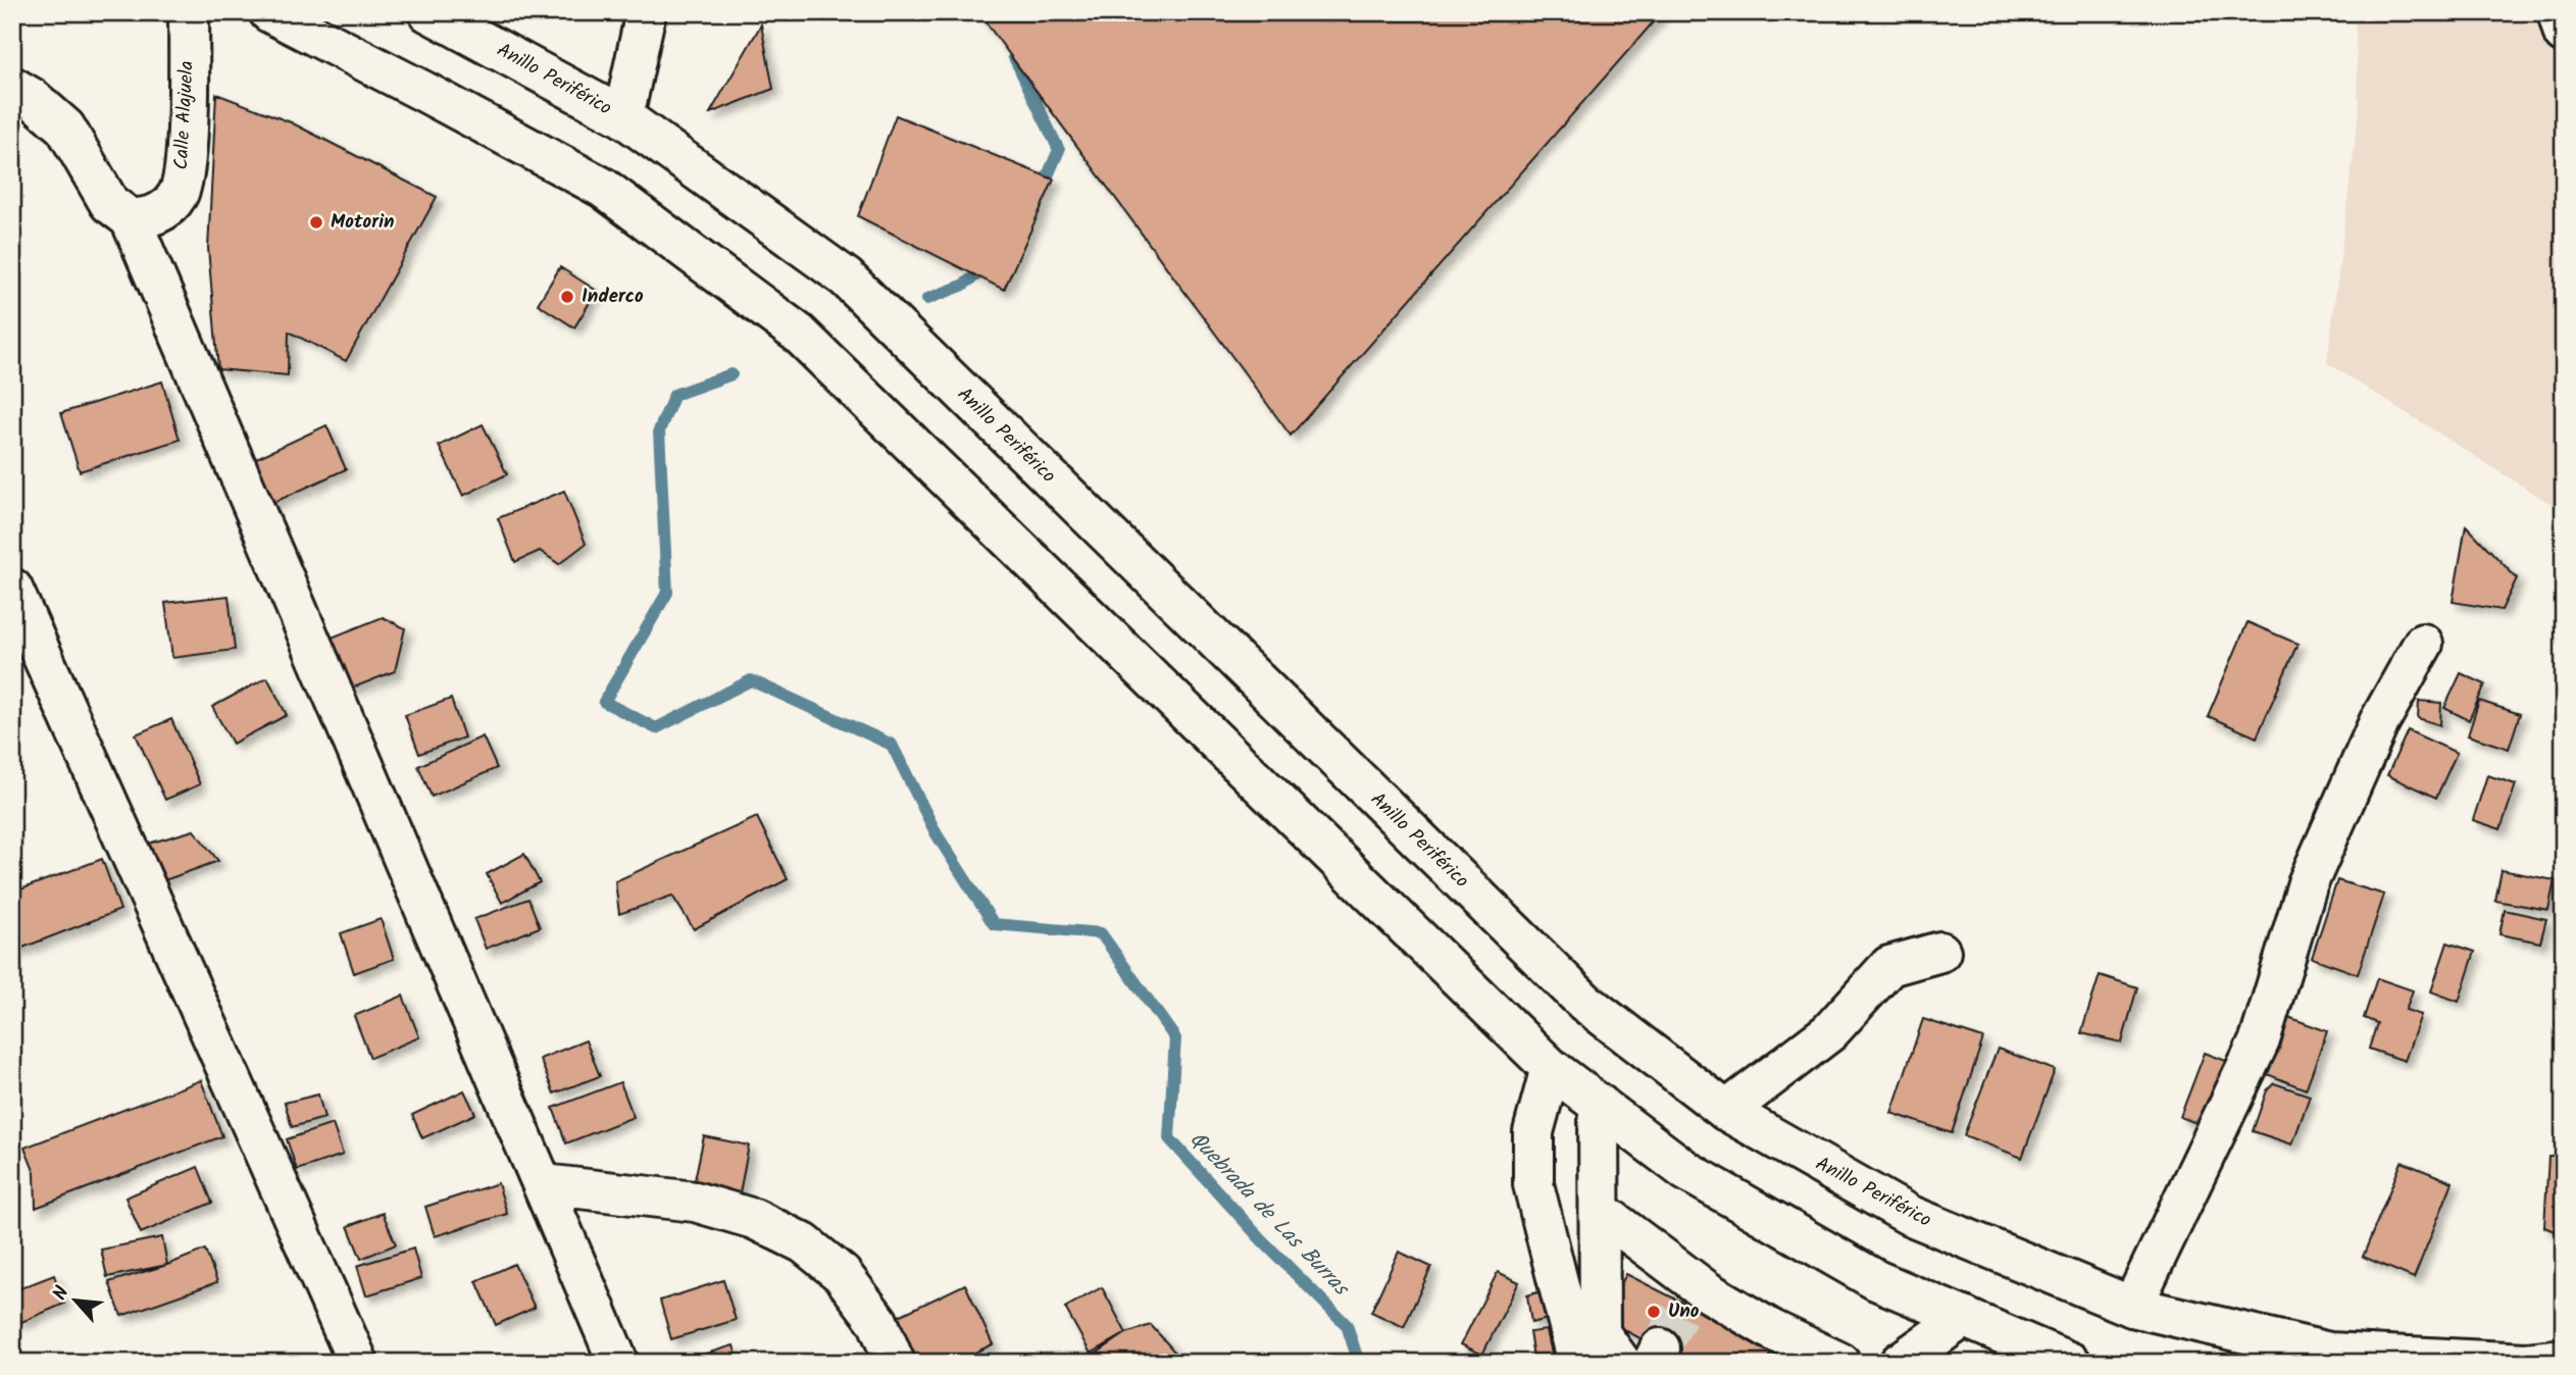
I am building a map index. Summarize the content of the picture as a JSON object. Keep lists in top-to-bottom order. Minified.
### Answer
{"streets":{"main road":["Anillo Periférico","Calle Alajuela"]},"water":["Quebrada de Las Burras"],"places":["Motorin","Inderco","Uno"],"north":"top left"}
